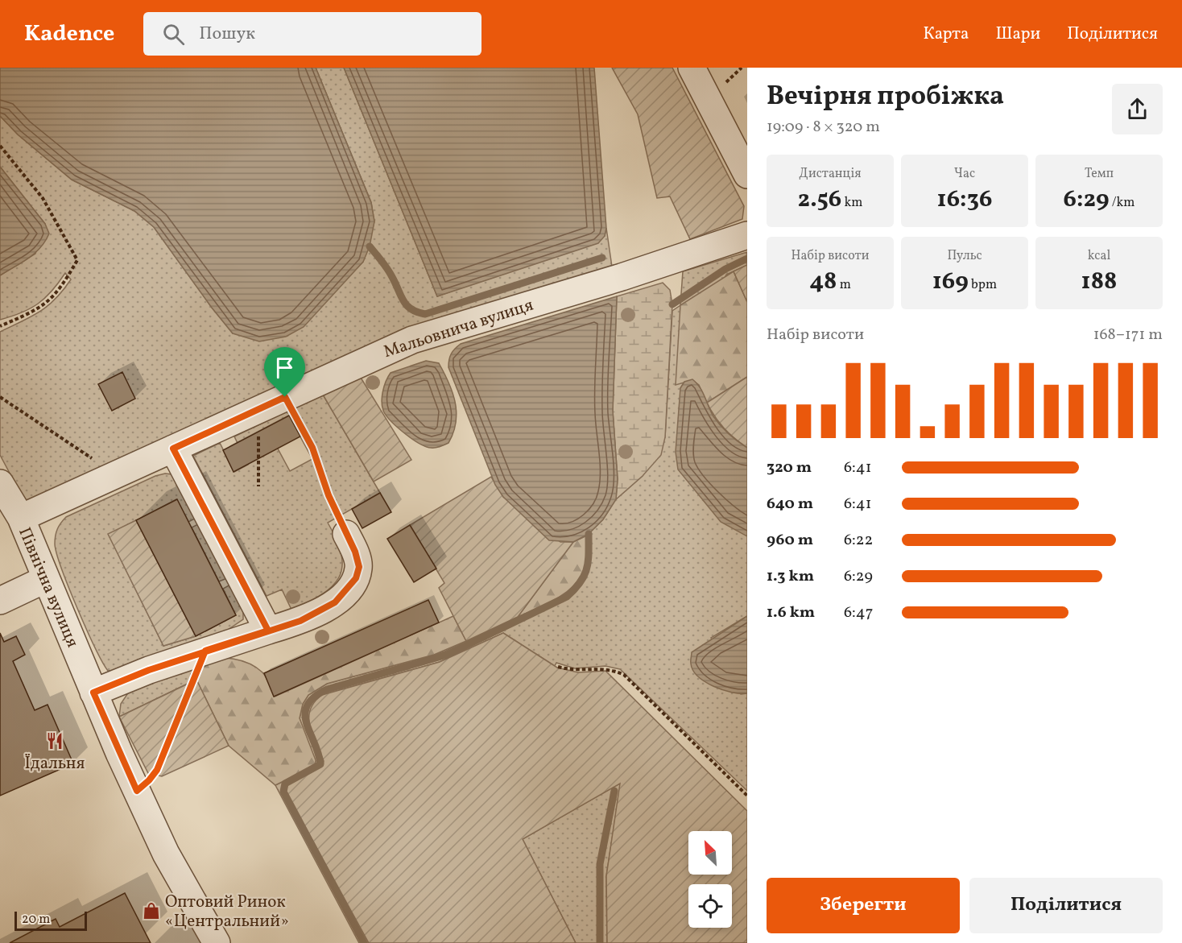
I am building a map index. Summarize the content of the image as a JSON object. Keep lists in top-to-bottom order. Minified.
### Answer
{"streets":{"street":["Мальовнича вулиця","Північна вулиця"]},"crossings":[["Мальовнича вулиця","Північна вулиця"]],"places":{"restaurant":["Їдальня"],"shop":["Оптовий Ринок «Центральний»"]},"scale_bar":"20 m","north":"top left","page":{"header":"Kadence","search":"Пошук","nav":["Карта","Шари","Поділитися"],"heading":["Вечірня пробіжка","19:09 · 8 × 320 m"],"stats":[["Дистанція","2.56 km"],["Час","16:36"],["Темп","6:29 /km"],["Набір висоти","48 m"],["Пульс","169 bpm"],["kcal","188"]],"chart":["Набір висоти","168–171 m"],"list":[{"name":"320 m","note":"6:41"},{"name":"640 m","note":"6:41"},{"name":"960 m","note":"6:22"},{"name":"1.3 km","note":"6:29"},{"name":"1.6 km","note":"6:47"}],"buttons":["Зберегти","Поділитися"],"scale":"20 m"}}
